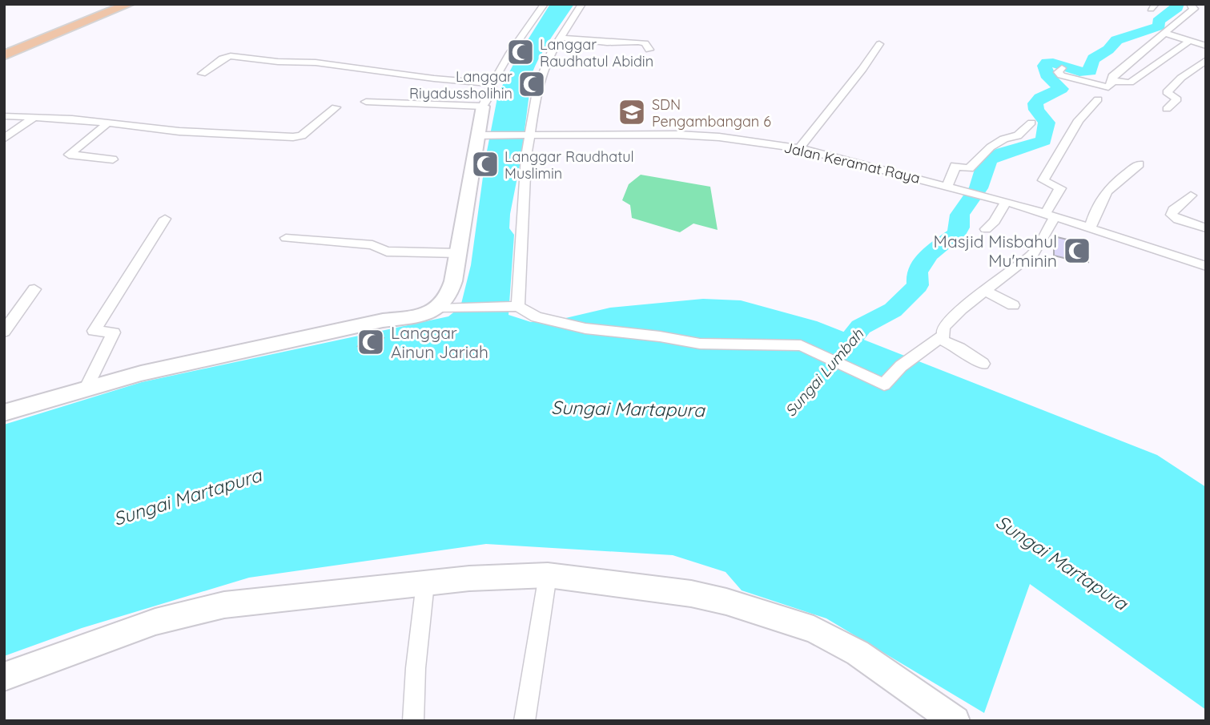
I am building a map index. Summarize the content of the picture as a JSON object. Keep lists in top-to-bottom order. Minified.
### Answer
{"streets":{"street":["Jalan Keramat Raya"]},"water":["Sungai Lumbah","Sungai Martapura"],"places":{"mosque":["Langgar Raudhatul Abidin","Langgar Riyadussholihin","Langgar Raudhatul Muslimin","Masjid Misbahul Mu'minin","Langgar Ainun Jariah"],"school or university":["SDN Pengambangan 6"]}}
